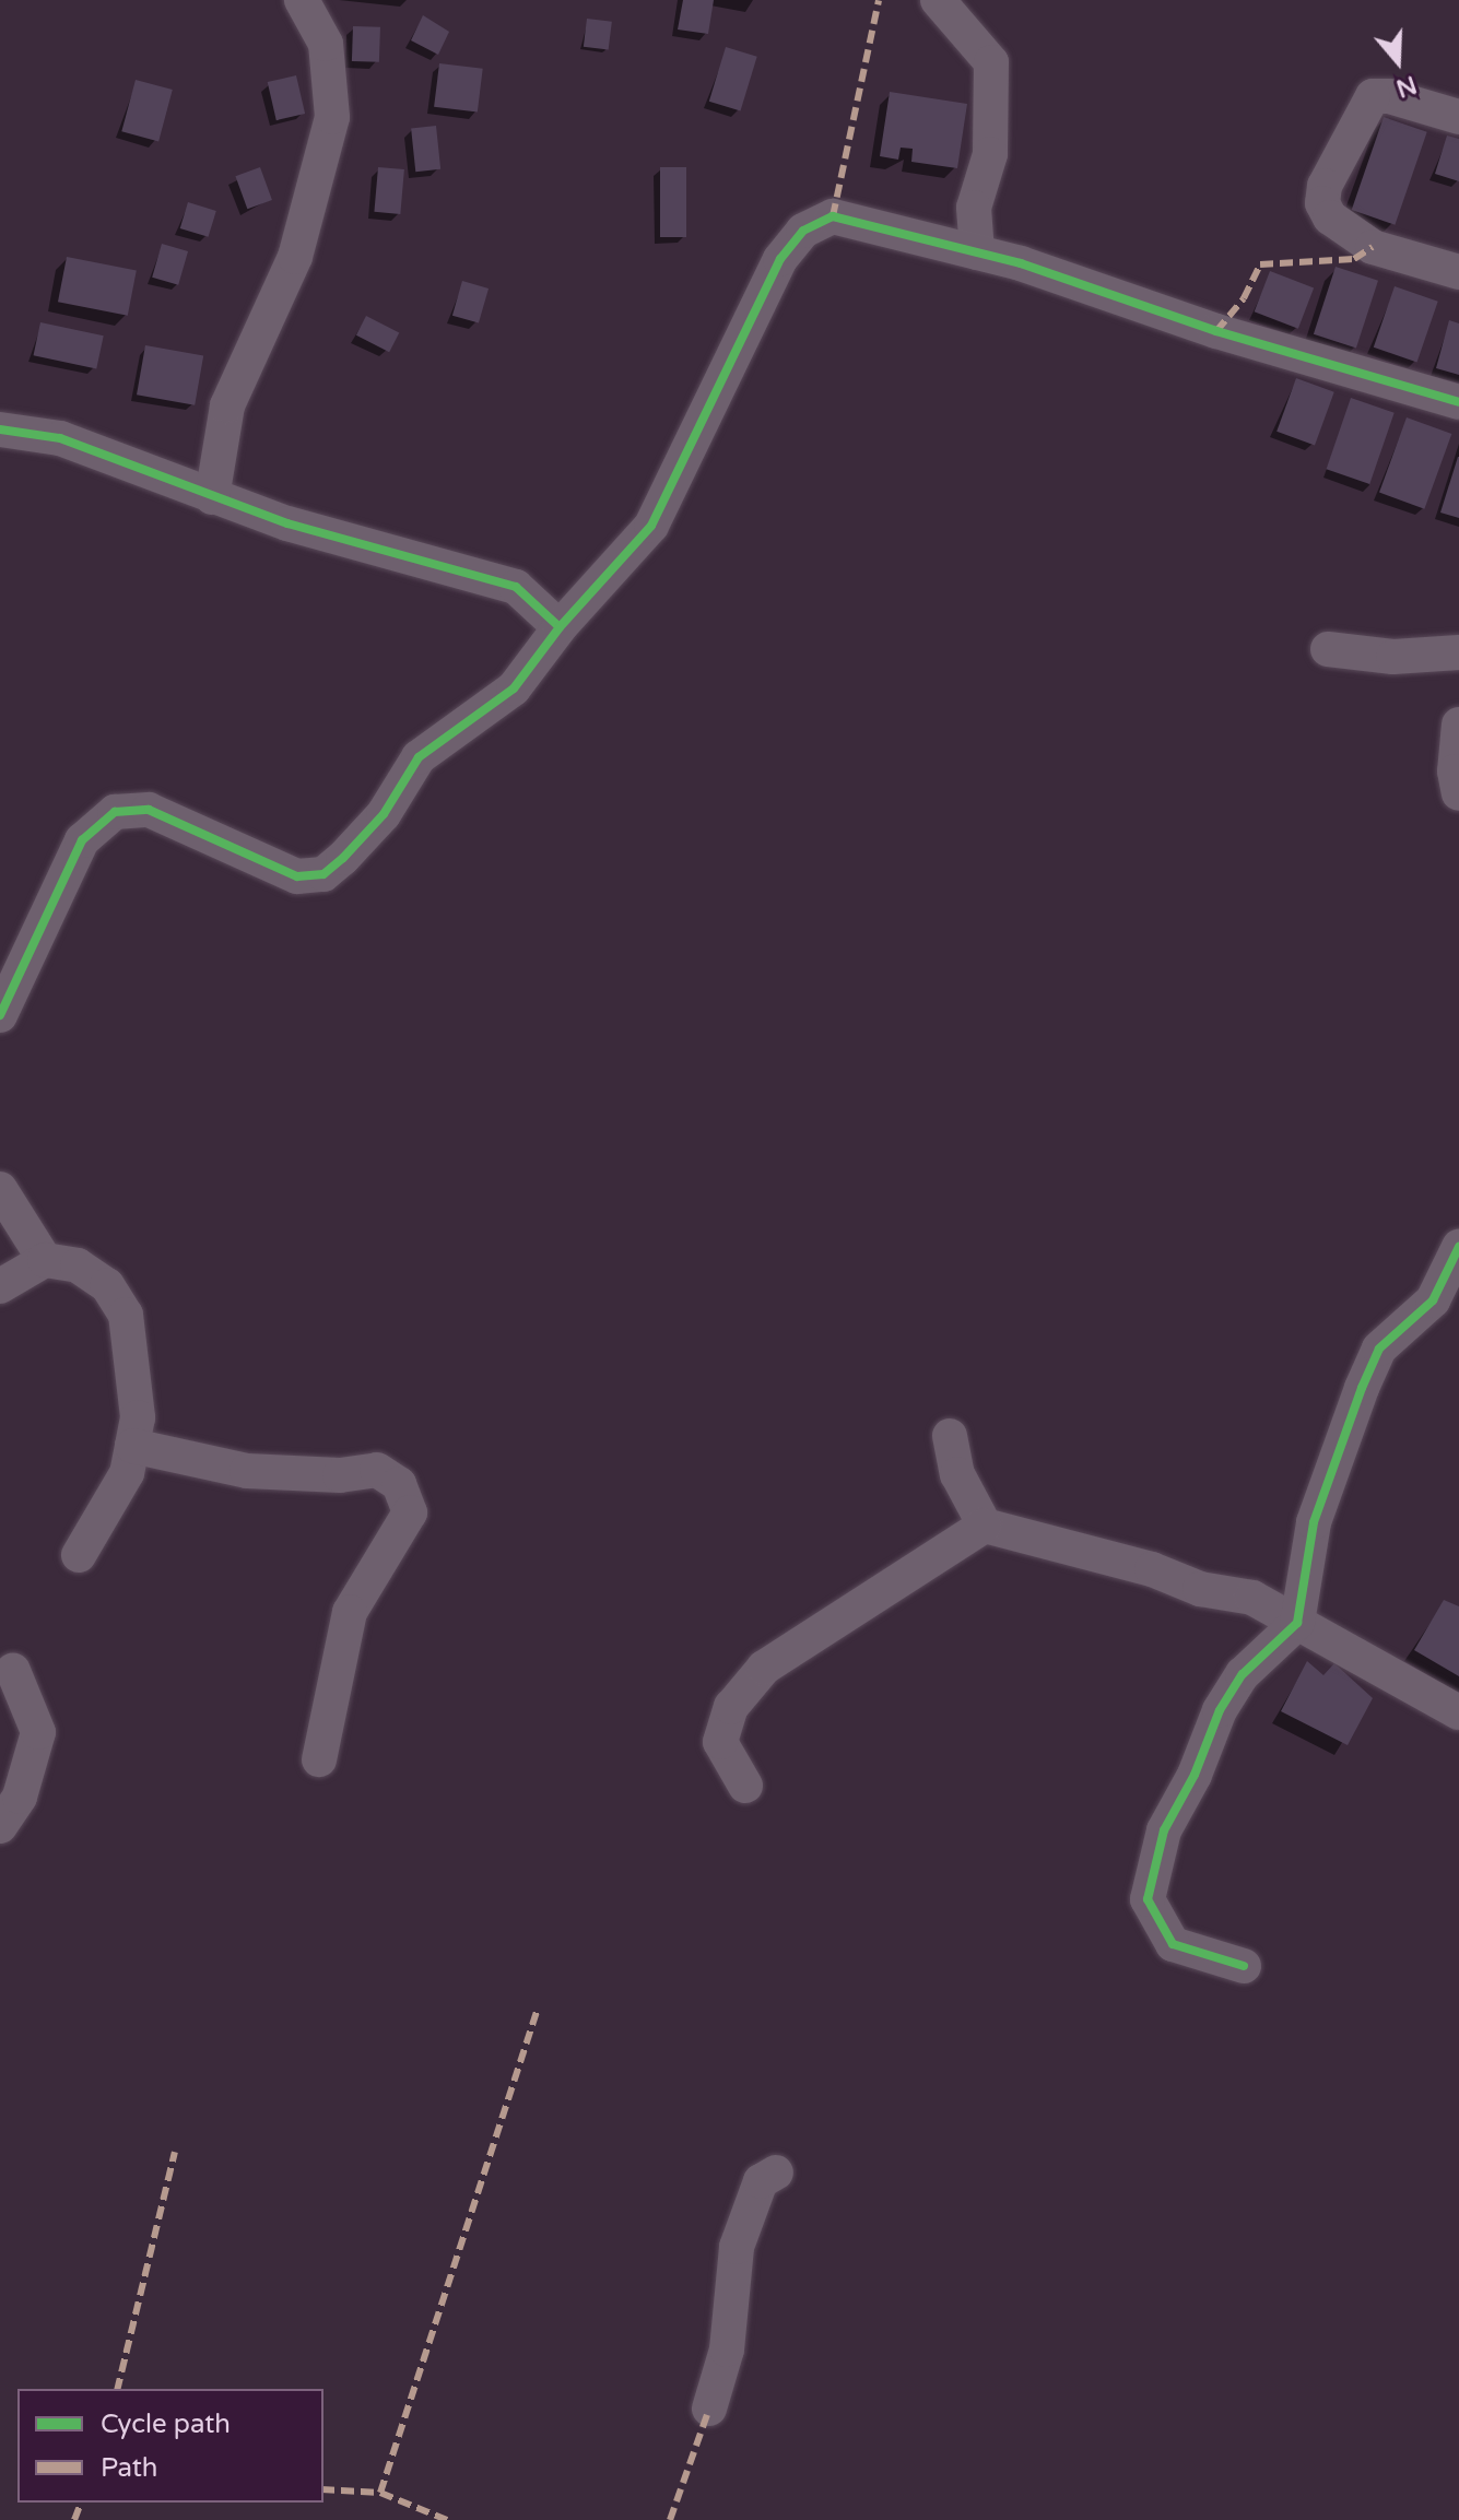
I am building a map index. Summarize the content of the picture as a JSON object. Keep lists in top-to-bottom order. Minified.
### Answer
{"legend":["Cycle path","Path"],"north":"bottom"}
